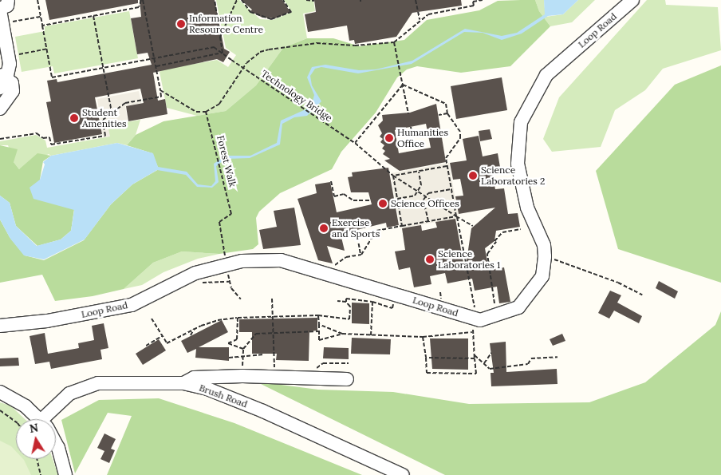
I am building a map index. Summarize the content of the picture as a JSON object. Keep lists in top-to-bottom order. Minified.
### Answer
{"streets":{"street":["Loop Road","Brush Road"],"path":["Technology Bridge","Forest Walk"]},"crossings":[["Loop Road","Forest Walk"]],"places":["Information Resource Centre","Student Amenities","Humanities Office","Science Laboratories 2","Science Offices","Exercise and Sports","Science Laboratories 1"],"north":"top"}
